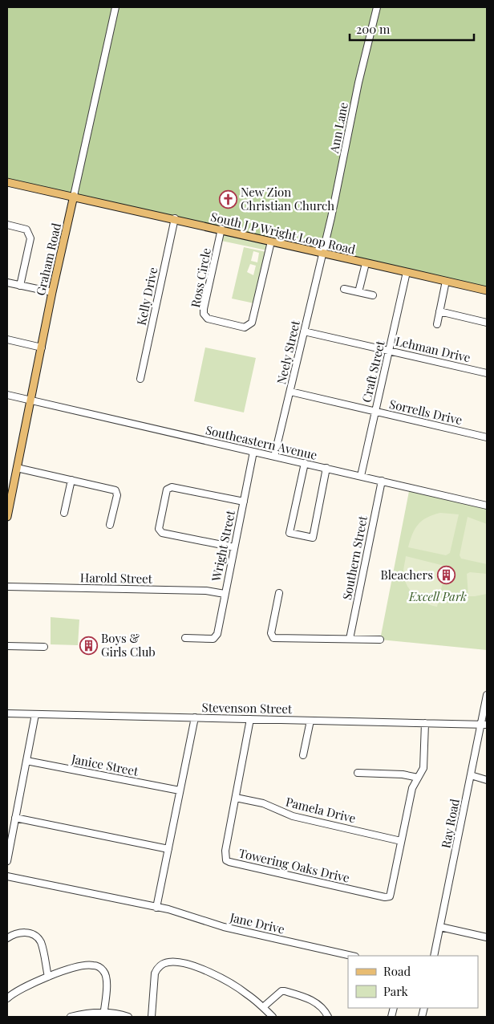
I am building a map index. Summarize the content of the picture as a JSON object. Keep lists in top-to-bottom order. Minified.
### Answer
{"streets":{"main road":["South J P Wright Loop Road","Graham Road"],"street":["Ann Lane","Ross Circle","Kelly Drive","Lehman Drive","Neely Street","Craft Street","Sorrells Drive","Southeastern Avenue","Wright Street","Southern Street","Harold Street","Stevenson Street","Janice Street","Pamela Drive","Ray Road","Towering Oaks Drive","Jane Drive"]},"crossings":[["Ann Lane","South J P Wright Loop Road"],["Ann Lane","Neely Street"],["South J P Wright Loop Road","Graham Road"],["South J P Wright Loop Road","Ross Circle"],["South J P Wright Loop Road","Kelly Drive"],["South J P Wright Loop Road","Neely Street"],["South J P Wright Loop Road","Craft Street"],["Graham Road","Southeastern Avenue"],["Lehman Drive","Neely Street"],["Lehman Drive","Craft Street"],["Neely Street","Sorrells Drive"],["Neely Street","Southeastern Avenue"],["Craft Street","Sorrells Drive"],["Craft Street","Southeastern Avenue"],["Southeastern Avenue","Wright Street"],["Southeastern Avenue","Southern Street"],["Wright Street","Harold Street"],["Stevenson Street","Ray Road"],["Stevenson Street","Towering Oaks Drive"],["Pamela Drive","Towering Oaks Drive"]],"parks":["Excell Park"],"places":{"church":["New Zion Christian Church"],"building":["Bleachers","Boys & Girls Club"]},"legend":["Road","Park"],"scale_bar":"200 m"}
